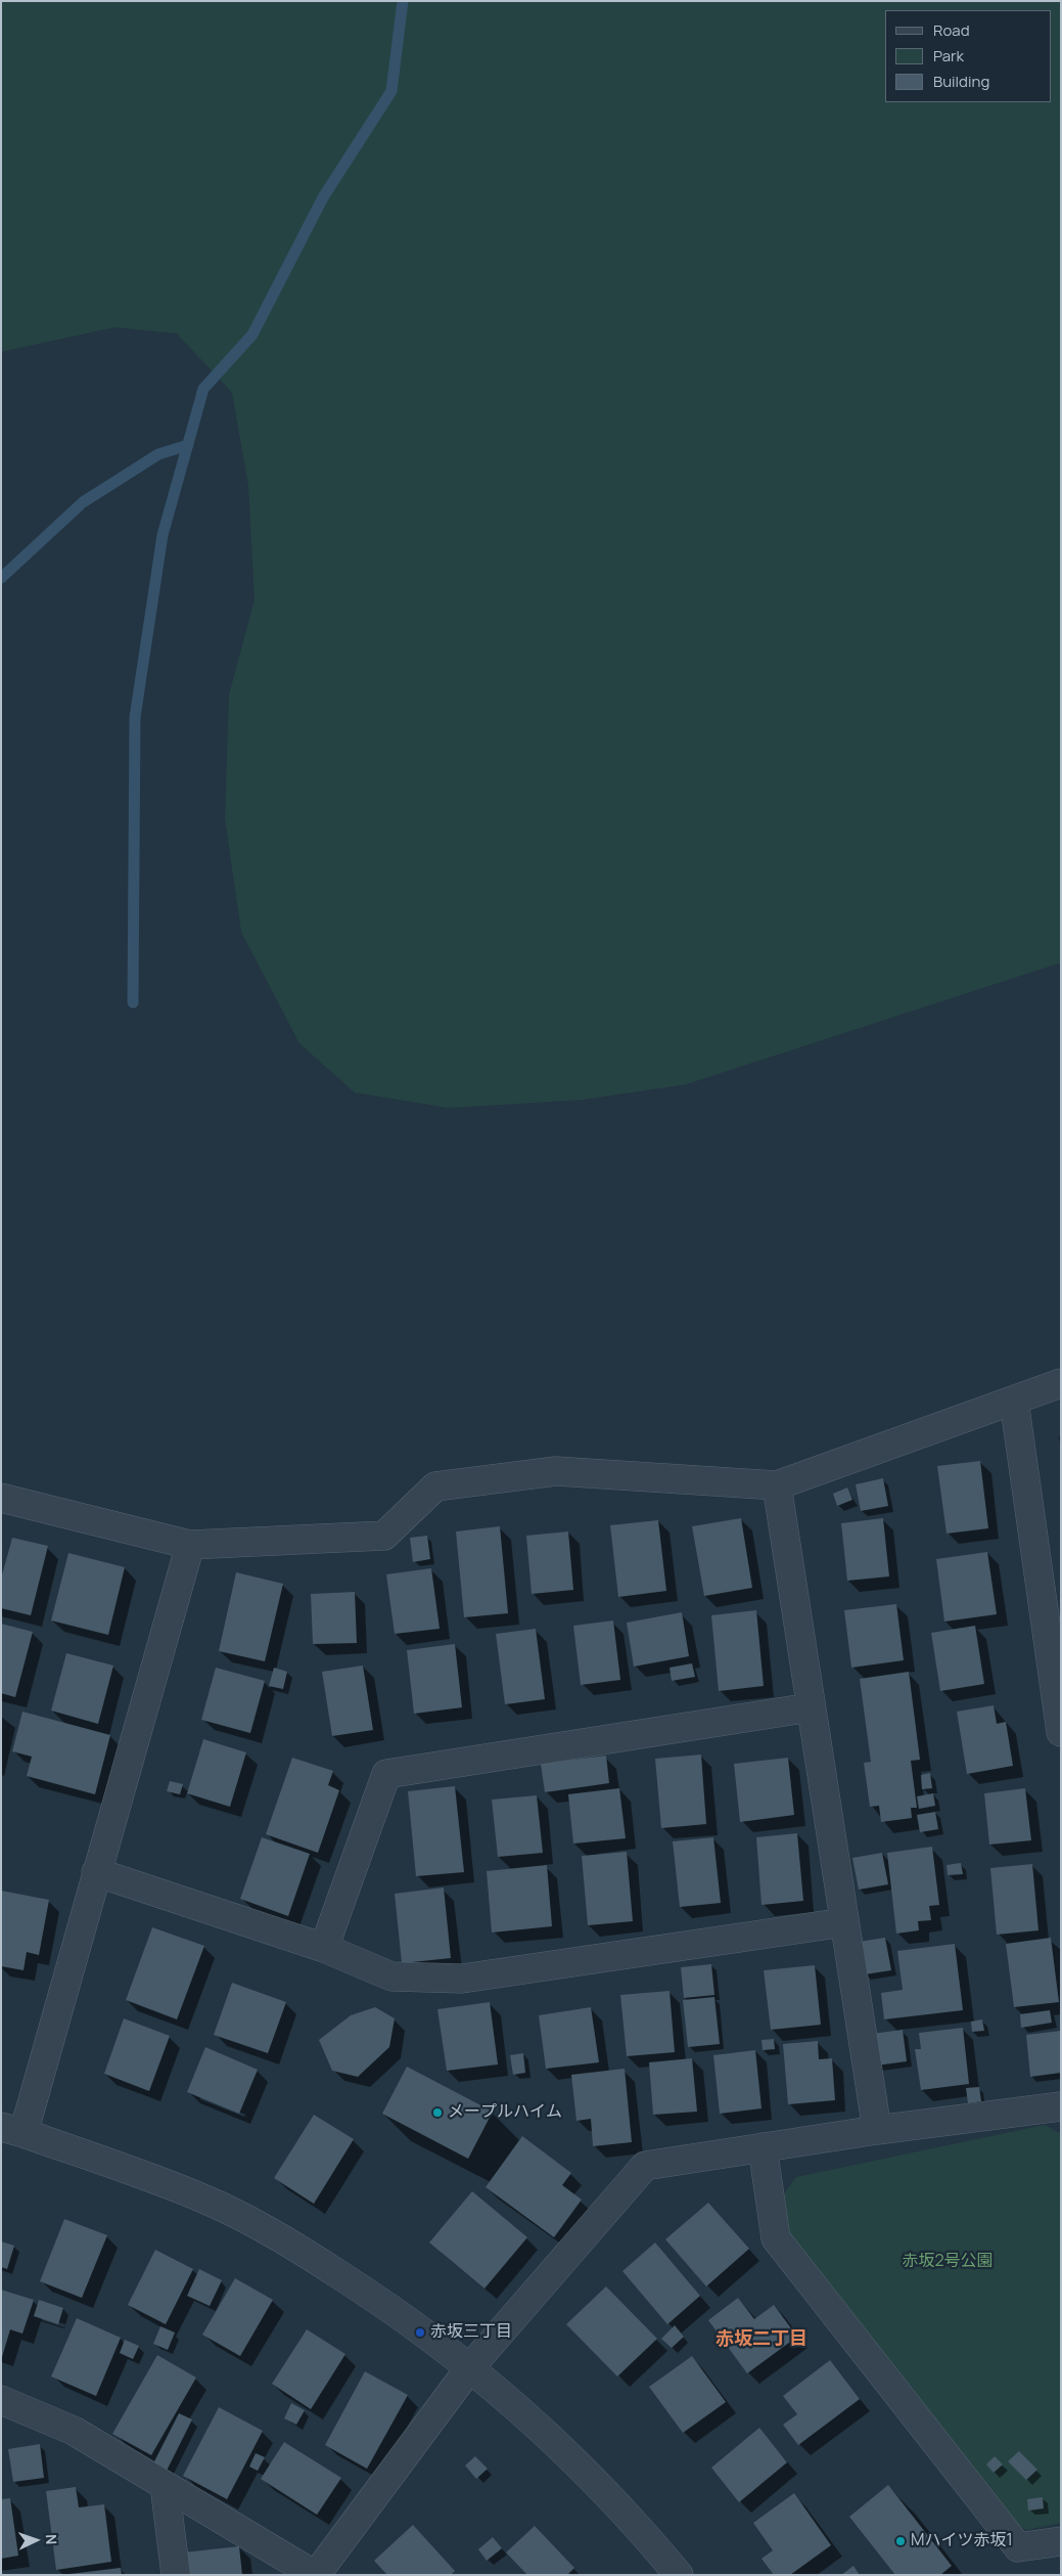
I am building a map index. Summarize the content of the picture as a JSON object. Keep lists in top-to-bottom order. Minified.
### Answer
{"districts":["赤坂二丁目"],"parks":["赤坂2号公園"],"places":["メープルハイム","赤坂三丁目","Mハイツ赤坂1"],"legend":["Road","Park","Building"],"north":"right"}
